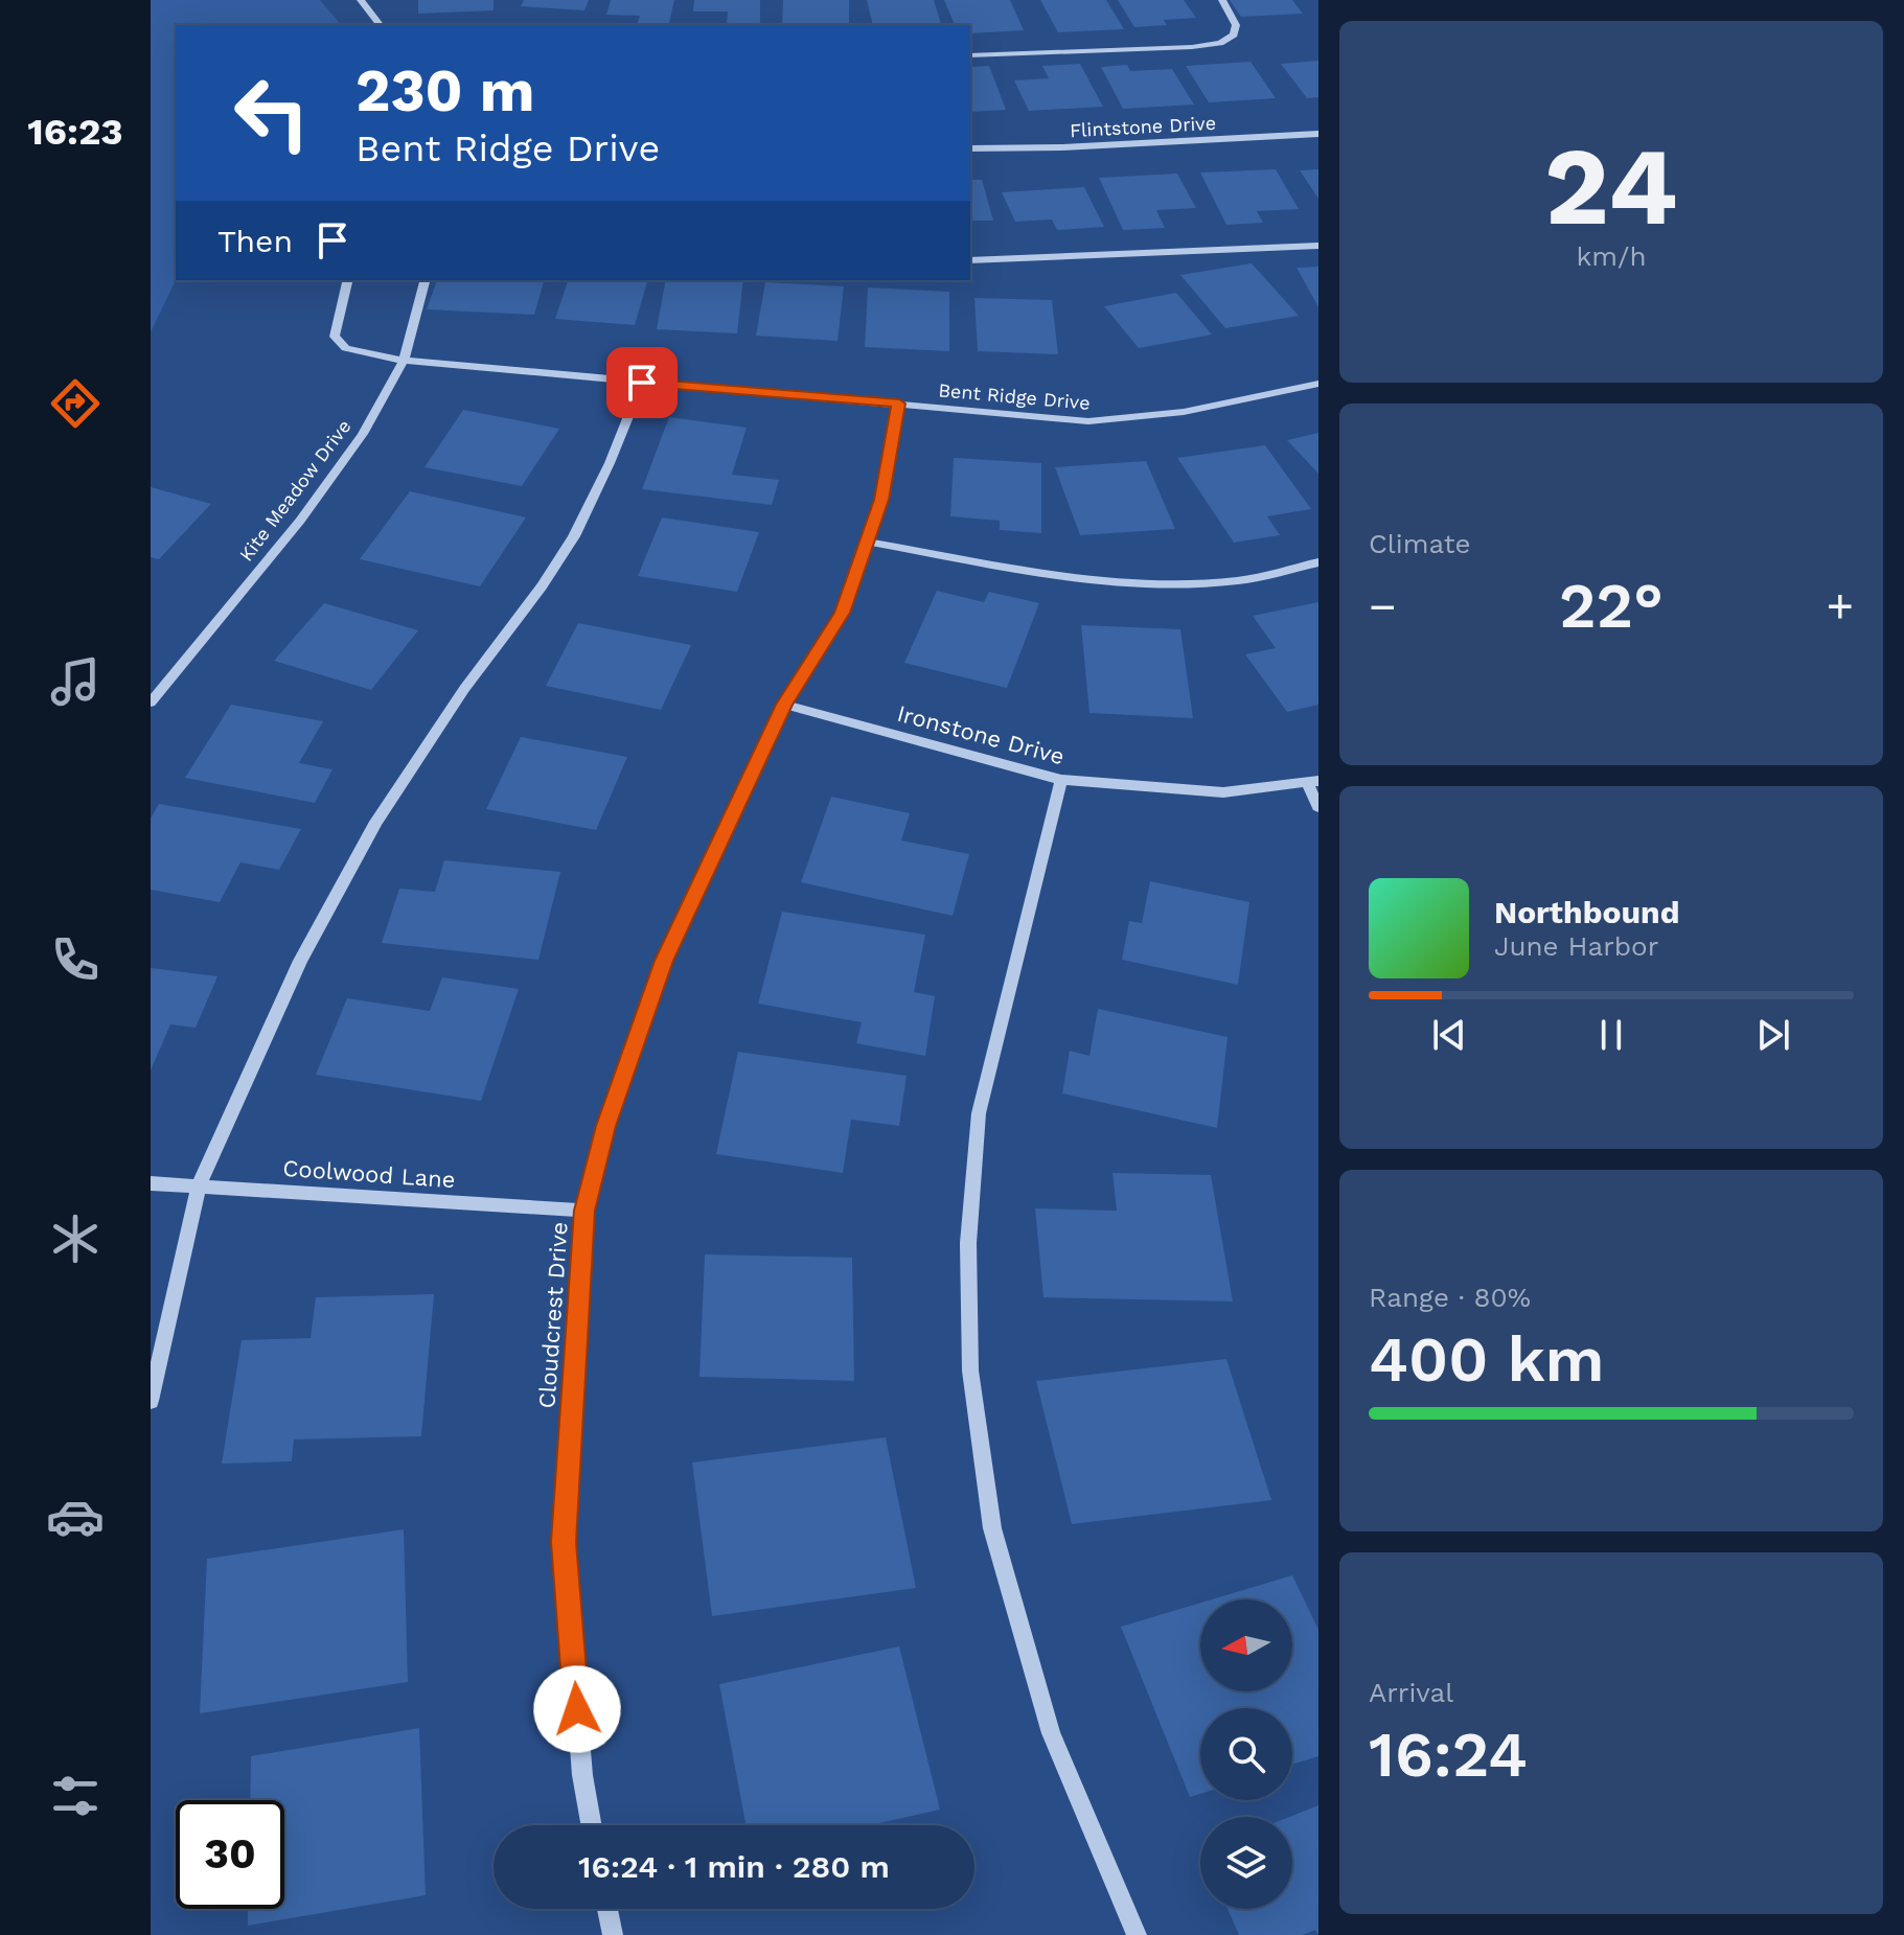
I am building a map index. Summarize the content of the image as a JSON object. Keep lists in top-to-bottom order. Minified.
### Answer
{"streets":{"street":["Flintstone Drive","Bent Ridge Drive","Kite Meadow Drive","Ironstone Drive","Coolwood Lane","Cloudcrest Drive"]},"crossings":[["Bent Ridge Drive","Kite Meadow Drive"],["Bent Ridge Drive","Cloudcrest Drive"],["Ironstone Drive","Cloudcrest Drive"],["Coolwood Lane","Cloudcrest Drive"]],"north":"left","page":{"tabs":"16:23","tile":[["24","km/h"],"Climate",["Range · 80%","400 km"],["Arrival","16:24"]],"turn":["230 m","Bent Ridge Drive"],"then":"Then","heat":["−","22°","+"],"song":["Northbound","June Harbor"],"limit":"30","trip":"16:24 · 1 min · 280 m"}}
